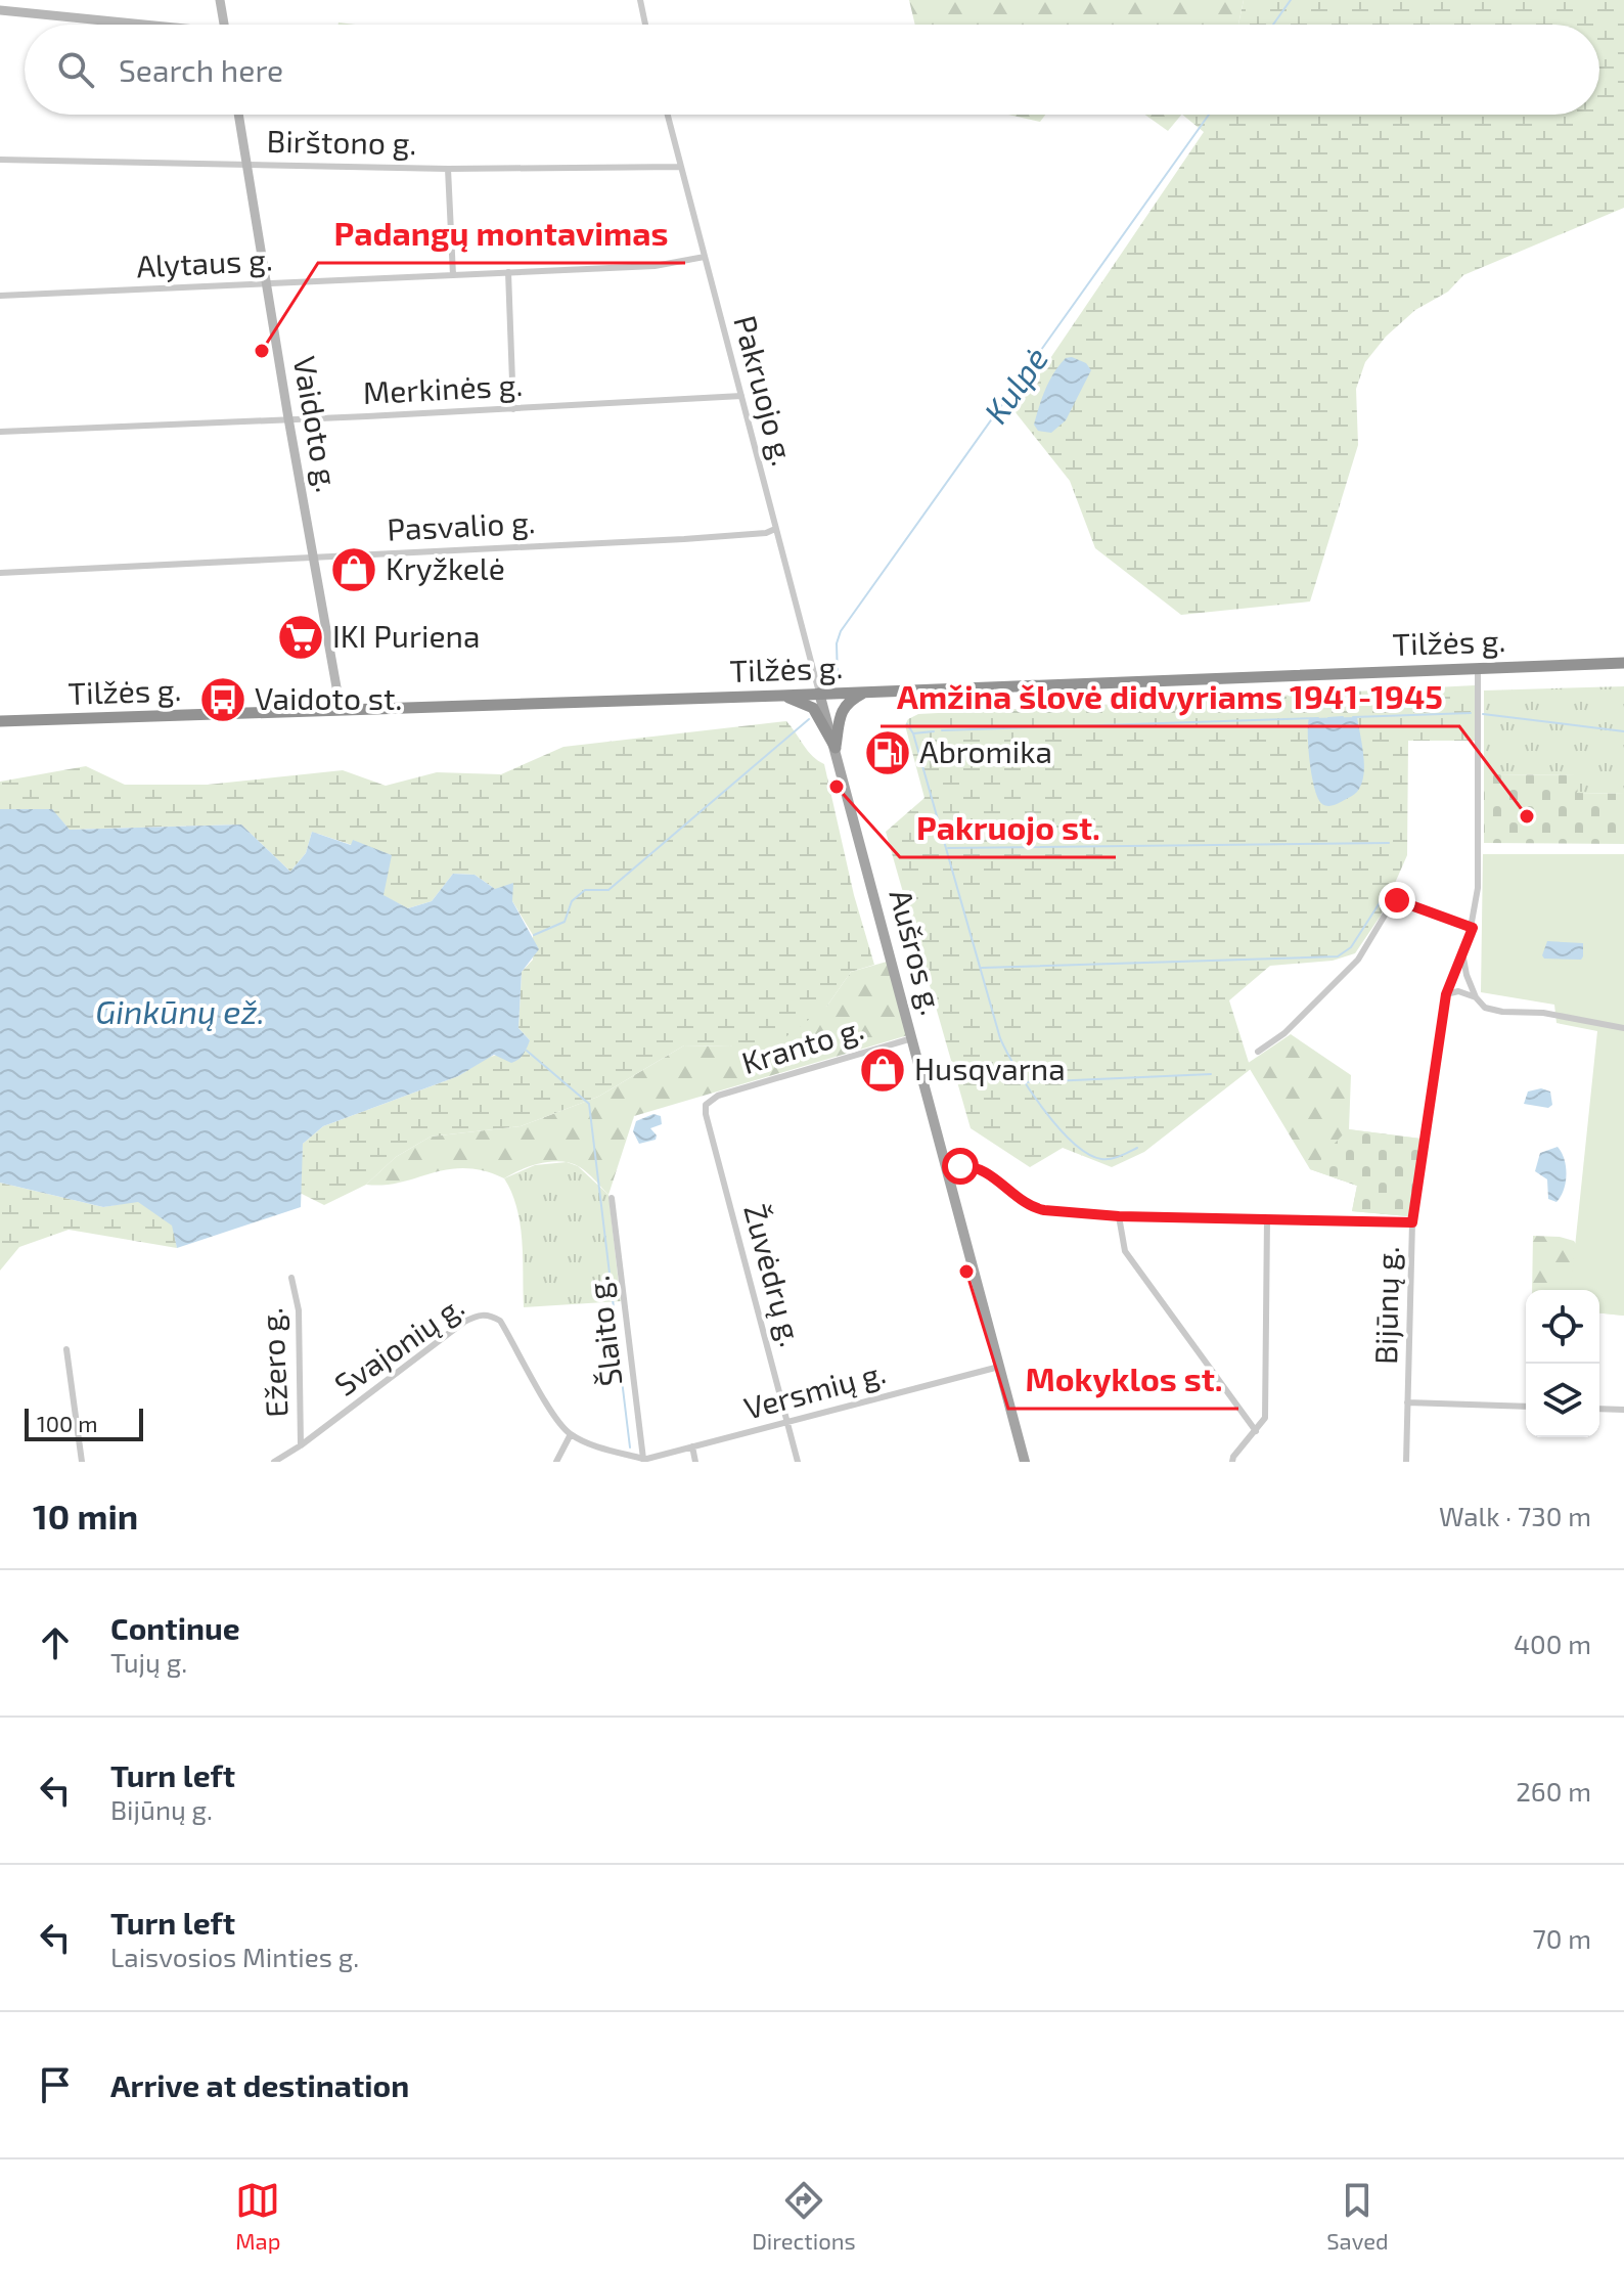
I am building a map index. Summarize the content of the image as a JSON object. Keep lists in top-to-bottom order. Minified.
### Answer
{"streets":{"highway":["Tilžės g."],"main road":["Vaidoto g.","Aušros g."],"street":["Birštono g.","Alytaus g.","Merkinės g.","Pakruojo g.","Pasvalio g.","Kranto g.","Žuvėdrų g.","Bijūnų g.","Šlaito g.","Svajonių g.","Ežero g.","Versmių g."]},"crossings":[["Birštono g.","Pakruojo g."],["Birštono g.","Vaidoto g."],["Alytaus g.","Pakruojo g."],["Alytaus g.","Vaidoto g."],["Merkinės g.","Pakruojo g."],["Merkinės g.","Vaidoto g."],["Pakruojo g.","Pasvalio g."],["Pakruojo g.","Tilžės g."],["Pakruojo g.","Aušros g."],["Vaidoto g.","Pasvalio g."],["Vaidoto g.","Tilžės g."],["Tilžės g.","Aušros g."],["Tilžės g.","Bijūnų g."],["Aušros g.","Kranto g."],["Aušros g.","Versmių g."],["Kranto g.","Žuvėdrų g."],["Žuvėdrų g.","Versmių g."],["Šlaito g.","Versmių g."],["Svajonių g.","Ežero g."]],"water":["Kulpė","Ginkūnų ež."],"places":{"other":["Padangų montavimas","Pakruojo st.","Amžina šlovė didvyriams 1941-1945","Mokyklos st."],"shop":["Kryžkelė","Husqvarna"],"supermarket":["IKI Puriena"],"bus stop":["Vaidoto st."],"fuel station":["Abromika"]},"scale_bar":"100 m","page":{"search":"Search here","scale":"100 m","heading":["10 min","Walk · 730 m"],"list":[["Continue","Tujų g.","400 m"],["Turn left","Bijūnų g.","260 m"],["Turn left","Laisvosios Minties g.","70 m"],"Arrive at destination"],"nav":["Map","Directions","Saved"]}}
